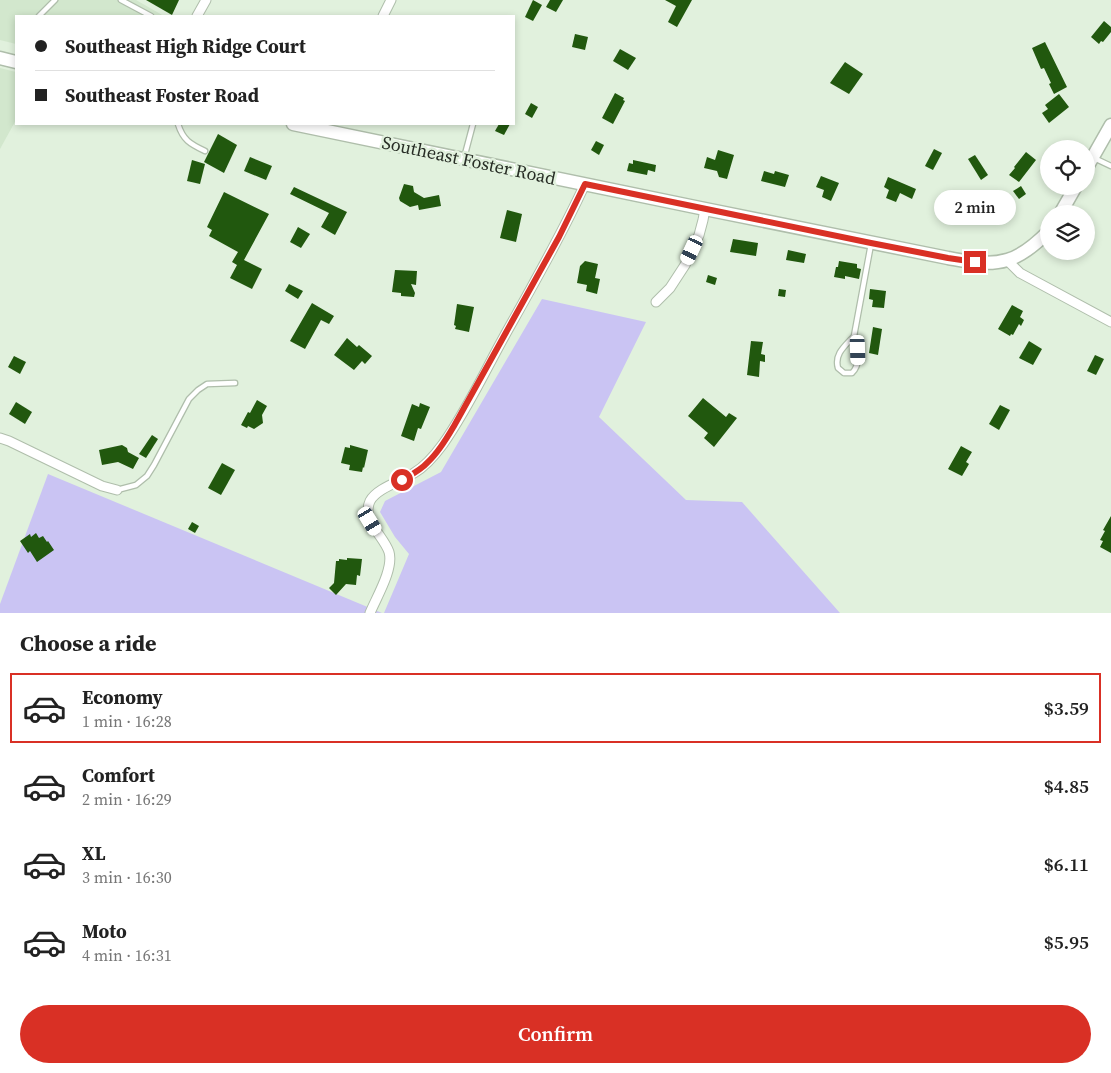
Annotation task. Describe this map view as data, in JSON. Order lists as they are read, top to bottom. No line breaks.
{"streets":{"main road":["Southeast Foster Road"]},"page":{"banner":["Southeast High Ridge Court","Southeast Foster Road"],"bubble":"2 min","heading":"Choose a ride","list":[{"name":"Economy","note":"1 min · 16:28","value":"$3.59"},{"name":"Comfort","note":"2 min · 16:29","value":"$4.85"},{"name":"XL","note":"3 min · 16:30","value":"$6.11"},{"name":"Moto","note":"4 min · 16:31","value":"$5.95"}],"buttons":"Confirm"}}
